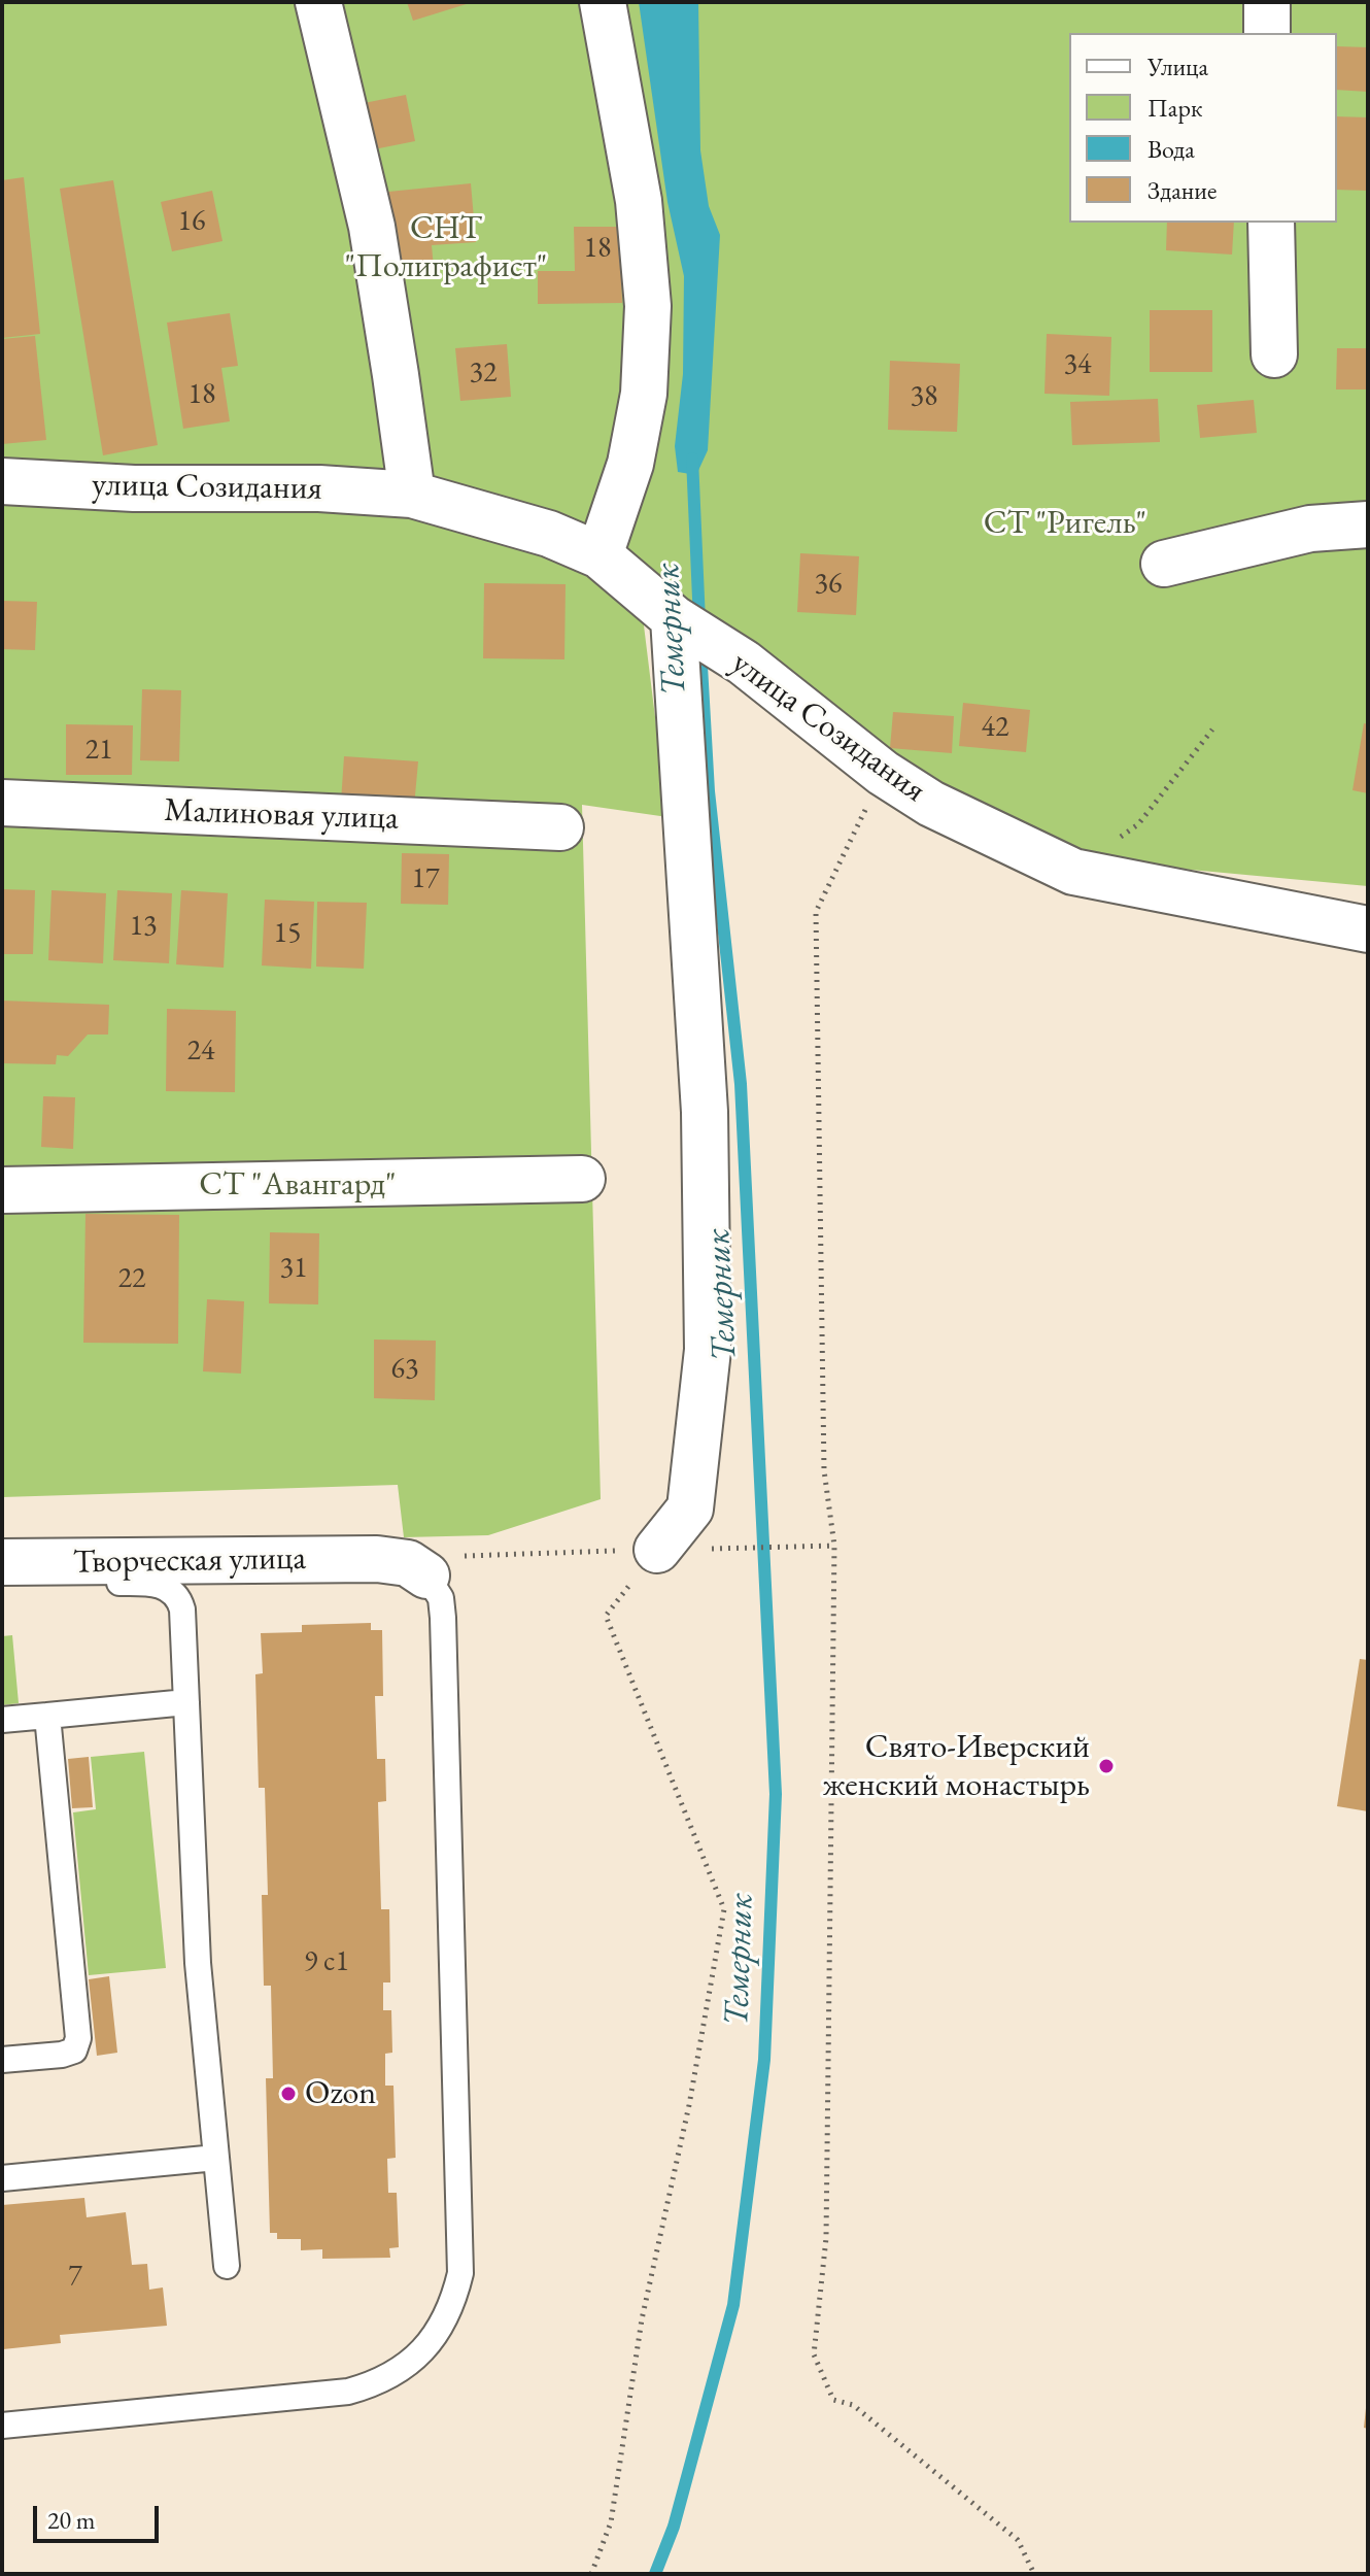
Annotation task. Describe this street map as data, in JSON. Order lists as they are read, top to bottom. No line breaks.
{"streets":{"street":["улица Созидания","Малиновая улица","Творческая улица"]},"water":["Темерник"],"parks":["СНТ \"Полиграфист\"","СТ \"Ригель\"","СТ \"Авангард\""],"places":["Свято-Иверский женский монастырь","Ozon"],"house_numbers":["16","18","34","32","18","38","36","42","21","17","13","15","24","31","22","63","9 с1","7"],"legend":["Улица","Парк","Вода","Здание"],"scale_bar":"20 m"}
